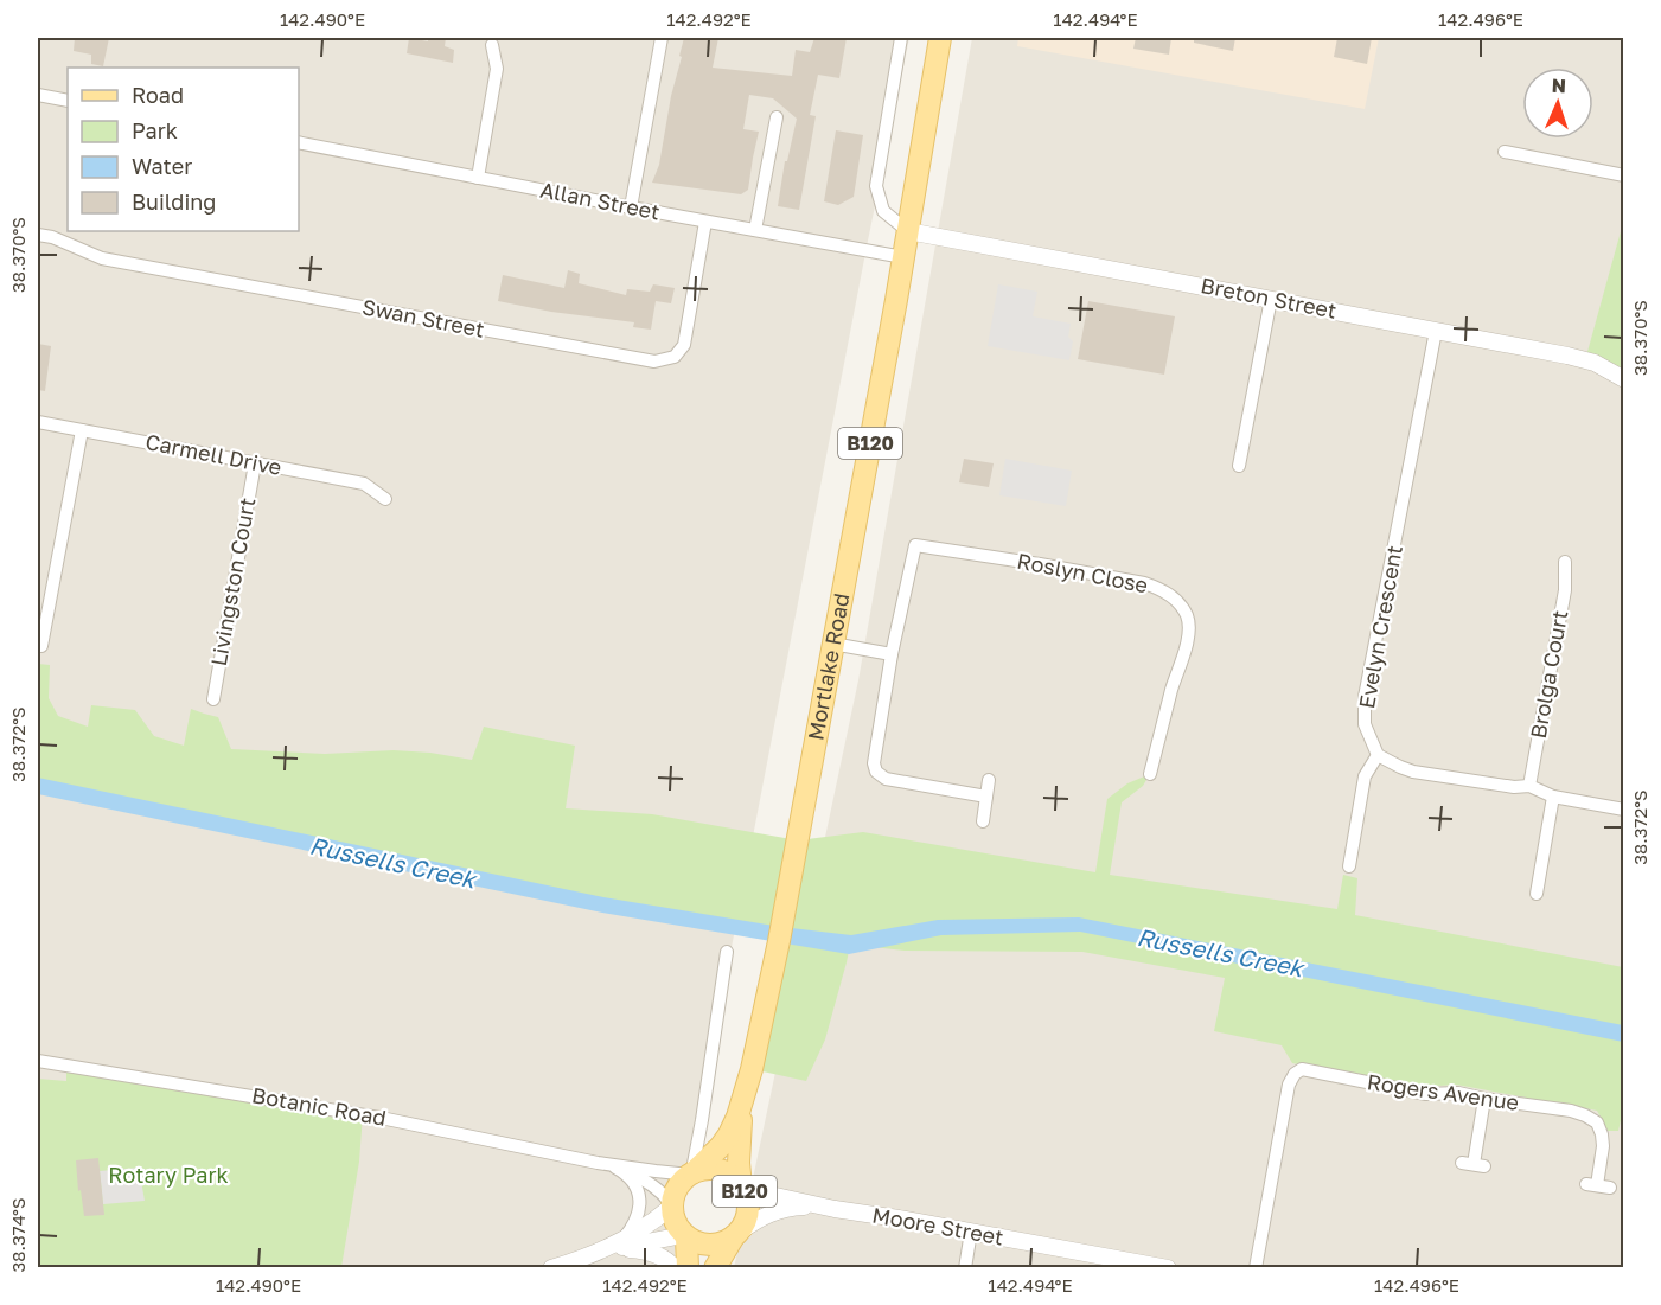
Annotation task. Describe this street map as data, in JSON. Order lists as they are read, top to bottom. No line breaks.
{"streets":{"main road":["B120","Mortlake Road"],"street":["Allan Street","Breton Street","Swan Street","Carmell Drive","Roslyn Close","Livingston Court","Evelyn Crescent","Brolga Court","Rogers Avenue","Botanic Road","Moore Street"]},"crossings":[["Allan Street","Swan Street"],["Allan Street","Mortlake Road"],["Breton Street","Evelyn Crescent"],["Breton Street","Mortlake Road"],["B120","Mortlake Road"],["B120","Botanic Road"],["B120","Moore Street"],["Carmell Drive","Livingston Court"],["Mortlake Road","Botanic Road"],["Mortlake Road","Moore Street"],["Botanic Road","Moore Street"]],"water":["Russells Creek"],"parks":["Rotary Park"],"legend":["Road","Park","Water","Building"],"north":"top","coordinates":["142.490°E","142.492°E","142.494°E","142.496°E","38.370°S","38.372°S","38.374°S"]}
